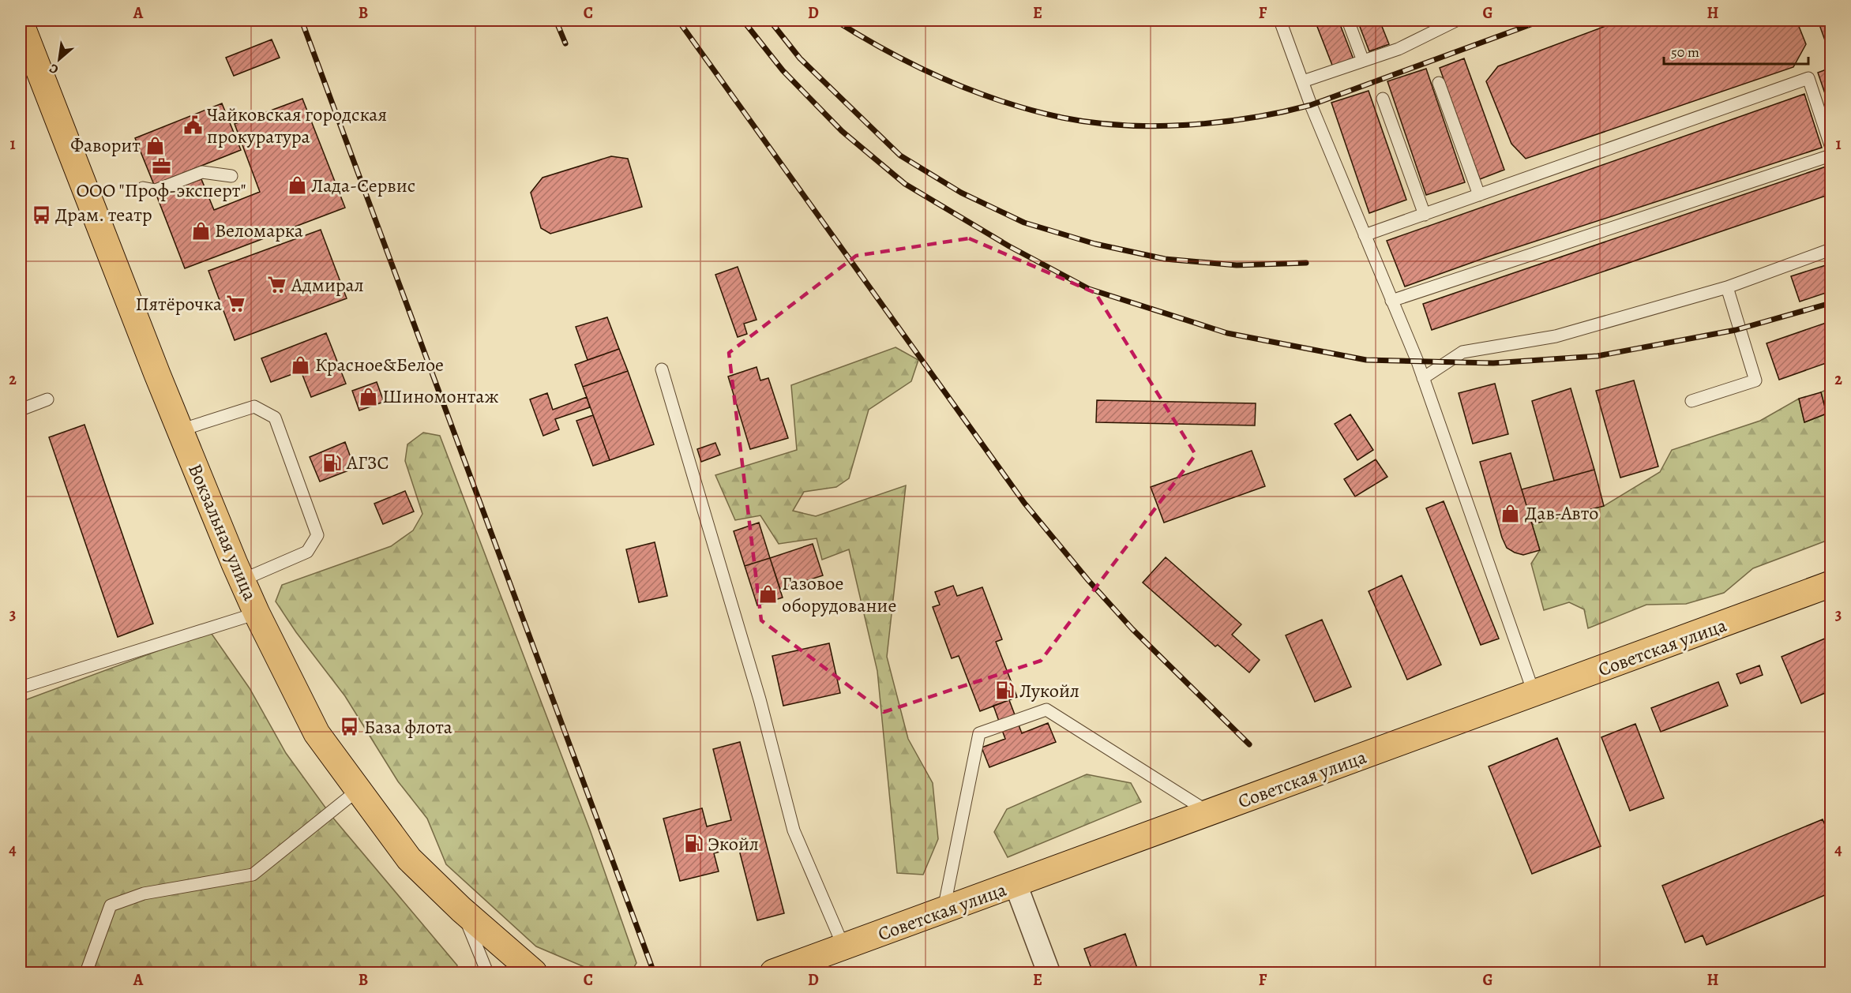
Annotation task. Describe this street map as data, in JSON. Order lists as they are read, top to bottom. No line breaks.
{"streets":{"main road":["Вокзальная улица","Советская улица"]},"places":{"public building":["Чайковская городская прокуратура"],"shop":["Фаворит","Лада-Сервис","Веломарка","Красное&Белое","Шиномонтаж","Дав-Авто","Газовое оборудование"],"office":["ООО \"Проф-эксперт\""],"bus stop":["Драм. театр","База флота"],"supermarket":["Адмирал","Пятёрочка"],"fuel station":["АГЗС","Лукойл","Экойл"]},"scale_bar":"50 m","north":"bottom left","grid":{"columns":["A","B","C","D","E","F","G","H"],"rows":["1","2","3","4"]}}
